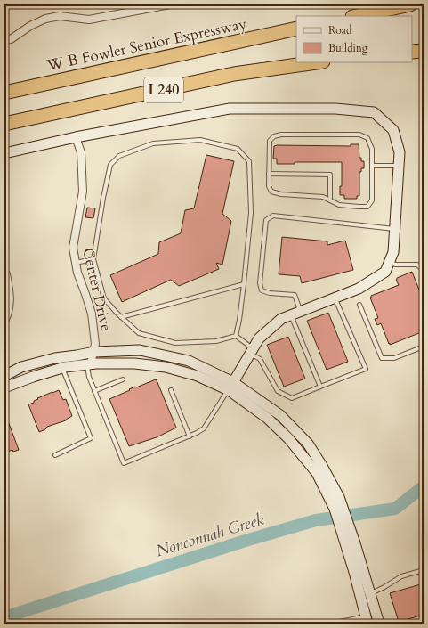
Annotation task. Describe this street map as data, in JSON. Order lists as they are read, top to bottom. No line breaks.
{"streets":{"highway":["W B Fowler Senior Expressway","I 240"],"street":["Center Drive"]},"water":["Nonconnah Creek"],"legend":["Road","Building"]}
